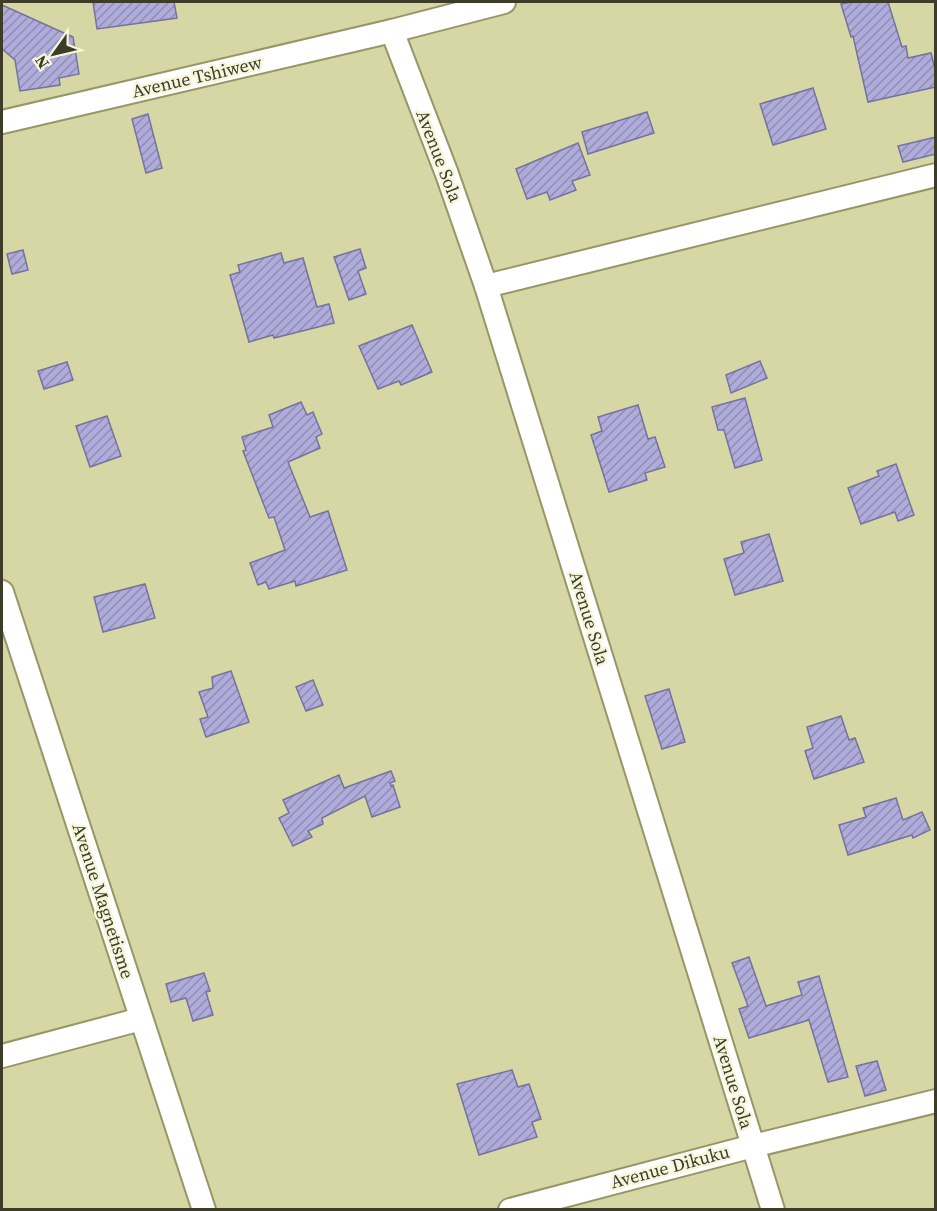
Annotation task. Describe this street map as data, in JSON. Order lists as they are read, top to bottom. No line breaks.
{"streets":{"street":["Avenue Tshiwew","Avenue Sola","Avenue Magnetisme","Avenue Dikuku"]},"crossings":[["Avenue Tshiwew","Avenue Sola"],["Avenue Sola","Avenue Dikuku"]],"north":"bottom left"}
